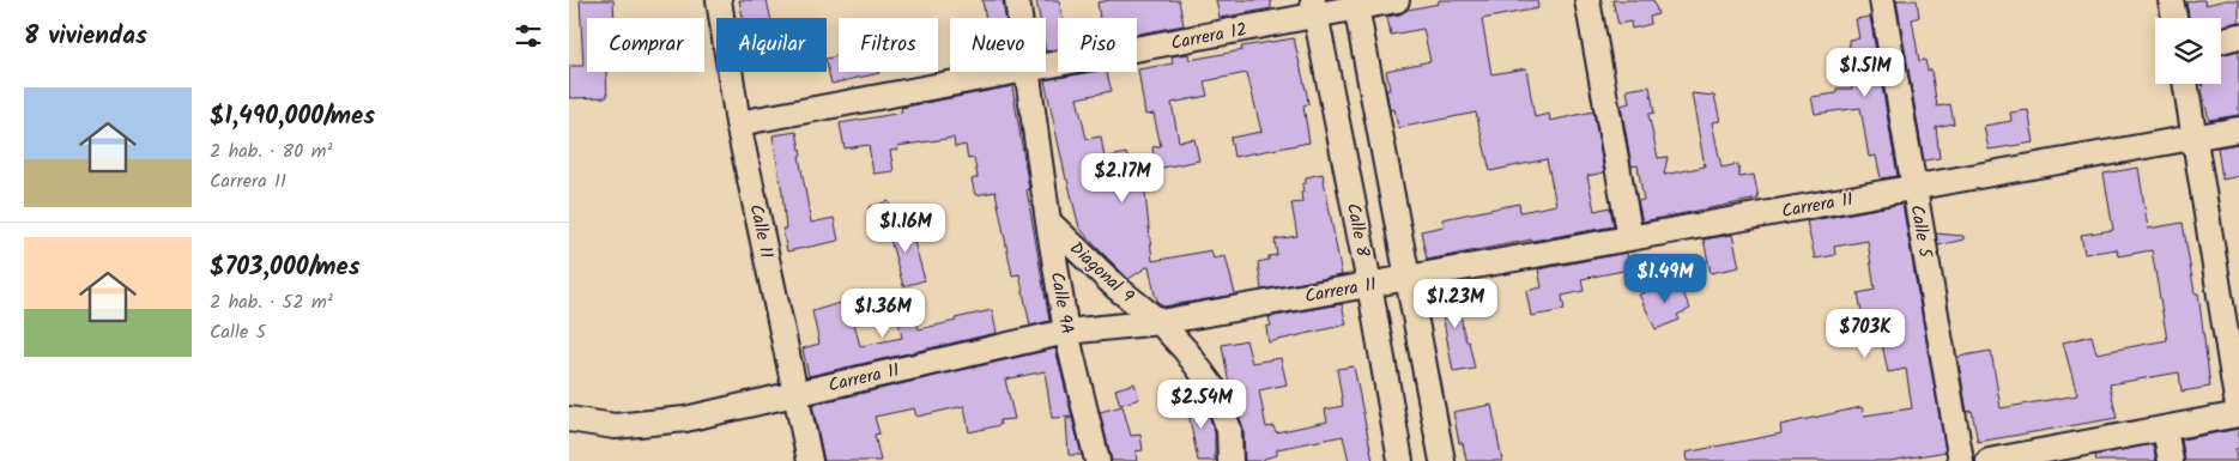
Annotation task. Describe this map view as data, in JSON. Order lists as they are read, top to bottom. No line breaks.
{"streets":{"street":["Carrera 12","Carrera 11","Calle 8","Calle 11","Calle 5","Diagonal 9","Calle 9A"]},"crossings":[["Carrera 12","Calle 8"],["Carrera 12","Calle 11"],["Carrera 11","Calle 8"],["Carrera 11","Calle 11"],["Carrera 11","Calle 5"],["Carrera 11","Diagonal 9"],["Carrera 11","Calle 9A"],["Diagonal 9","Calle 9A"]],"page":{"heading":"8 viviendas","chip":["Comprar","Alquilar","Filtros","Nuevo","Piso"],"price":["$1.51M","$2.17M","$1.16M","$1.49M","$1.23M","$1.36M","$703K","$2.54M"],"list":[{"name":"$1,490,000/mes","note":"2 hab. · 80 m² · Carrera 11"},{"name":"$703,000/mes","note":"2 hab. · 52 m² · Calle 5"}]}}
